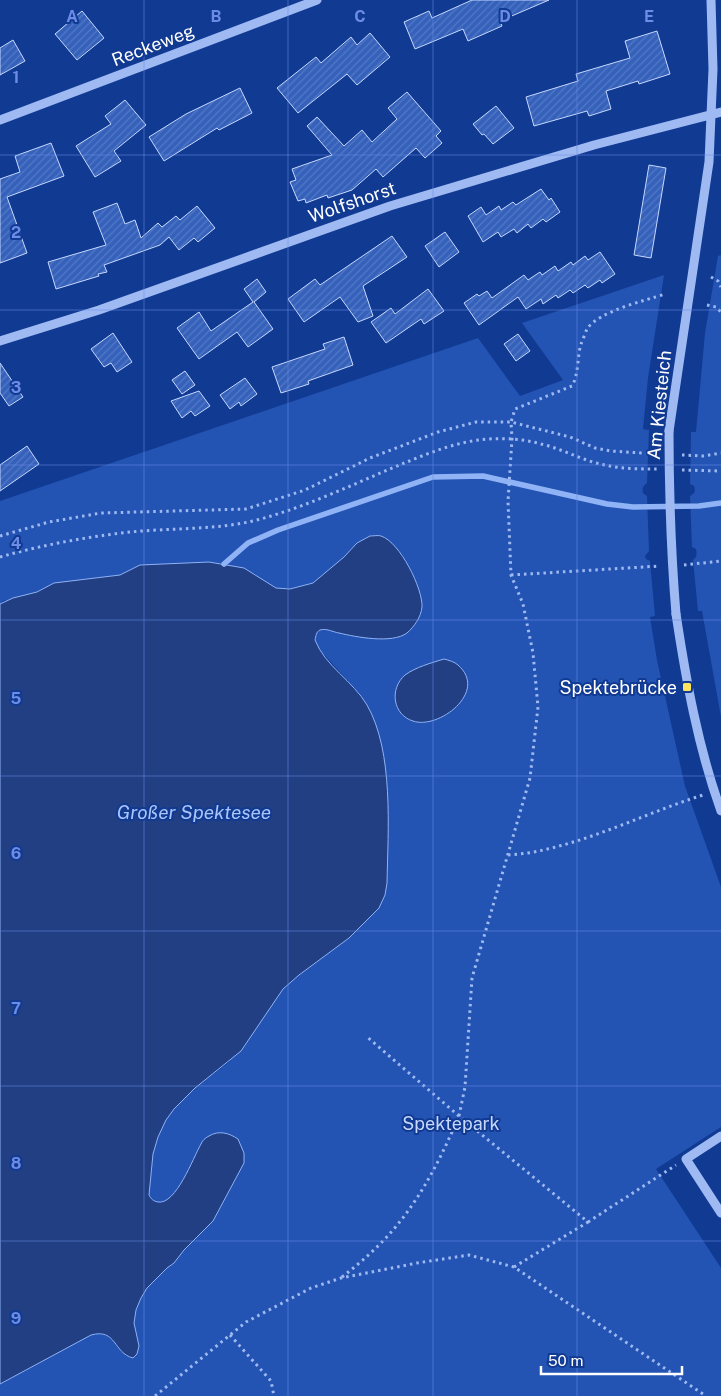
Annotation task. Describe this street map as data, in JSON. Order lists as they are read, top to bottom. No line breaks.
{"streets":{"street":["Reckeweg","Wolfshorst","Am Kiesteich"]},"crossings":[["Wolfshorst","Am Kiesteich"]],"water":["Großer Spektesee"],"parks":["Spektepark"],"places":{"transit":["Spektebrücke"]},"scale_bar":"50 m","grid":{"columns":["A","B","C","D","E"],"rows":["1","2","3","4","5","6","7","8","9"]}}
